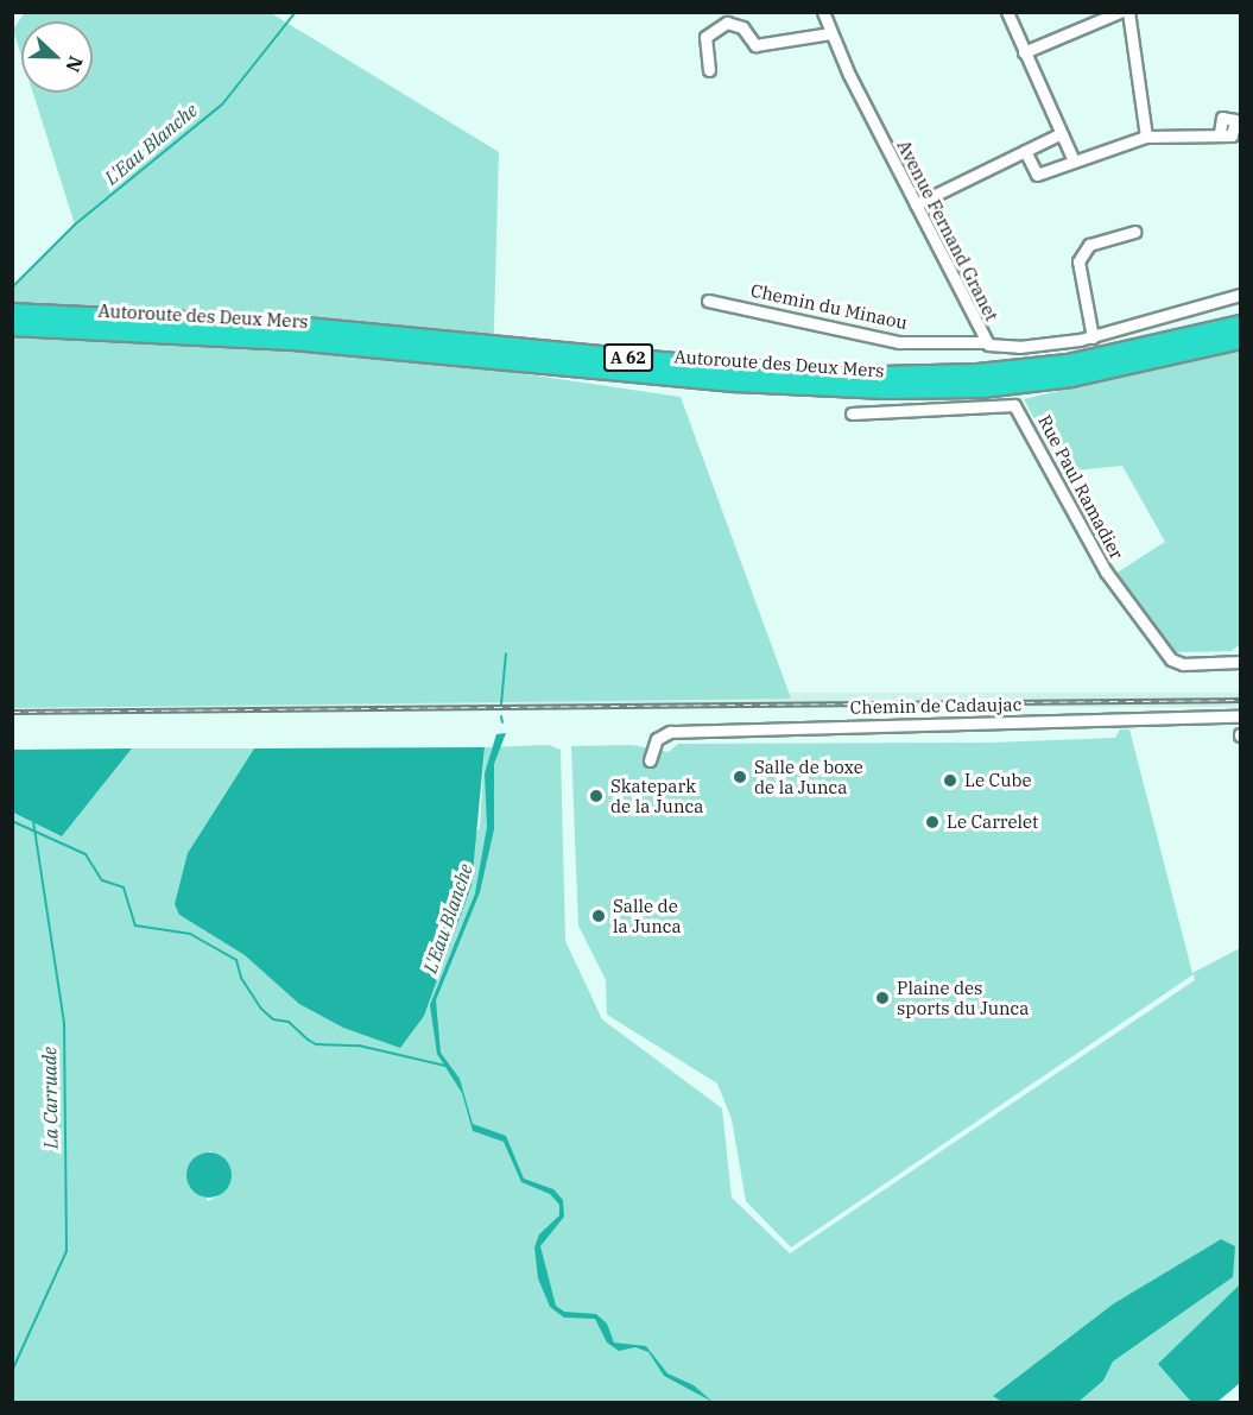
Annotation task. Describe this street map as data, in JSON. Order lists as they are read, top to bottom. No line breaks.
{"streets":{"highway":["Autoroute des Deux Mers","A 62"],"street":["Avenue Fernand Granet","Chemin du Minaou","Rue Paul Ramadier","Chemin de Cadaujac"]},"crossings":[["Avenue Fernand Granet","Chemin du Minaou"]],"water":["L'Eau Blanche","La Carruade"],"places":["Salle de boxe de la Junca","Le Cube","Skatepark de la Junca","Le Carrelet","Salle de la Junca","Plaine des sports du Junca"],"north":"right"}
